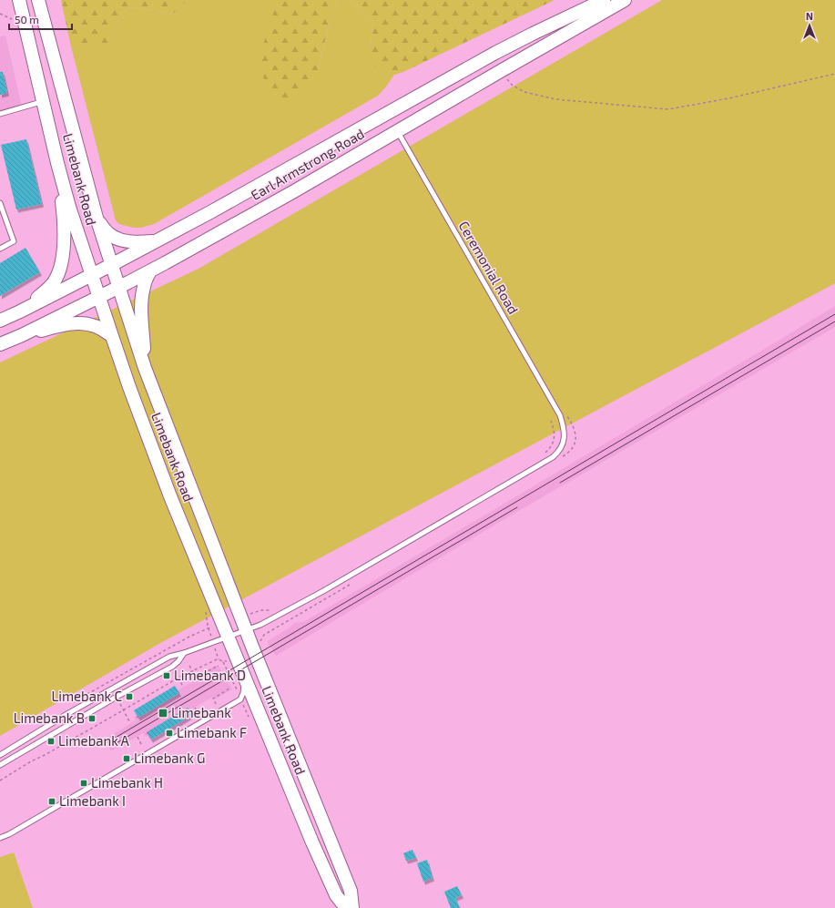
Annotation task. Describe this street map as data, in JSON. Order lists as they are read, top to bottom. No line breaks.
{"streets":{"main road":["Earl Armstrong Road","Limebank Road"],"lane":["Ceremonial Road"]},"crossings":[["Earl Armstrong Road","Limebank Road"],["Earl Armstrong Road","Ceremonial Road"],["Limebank Road","Ceremonial Road"]],"places":{"transit":["Limebank D","Limebank C","Limebank","Limebank B","Limebank F","Limebank A","Limebank G","Limebank H","Limebank I"]},"scale_bar":"50 m","north":"top"}
